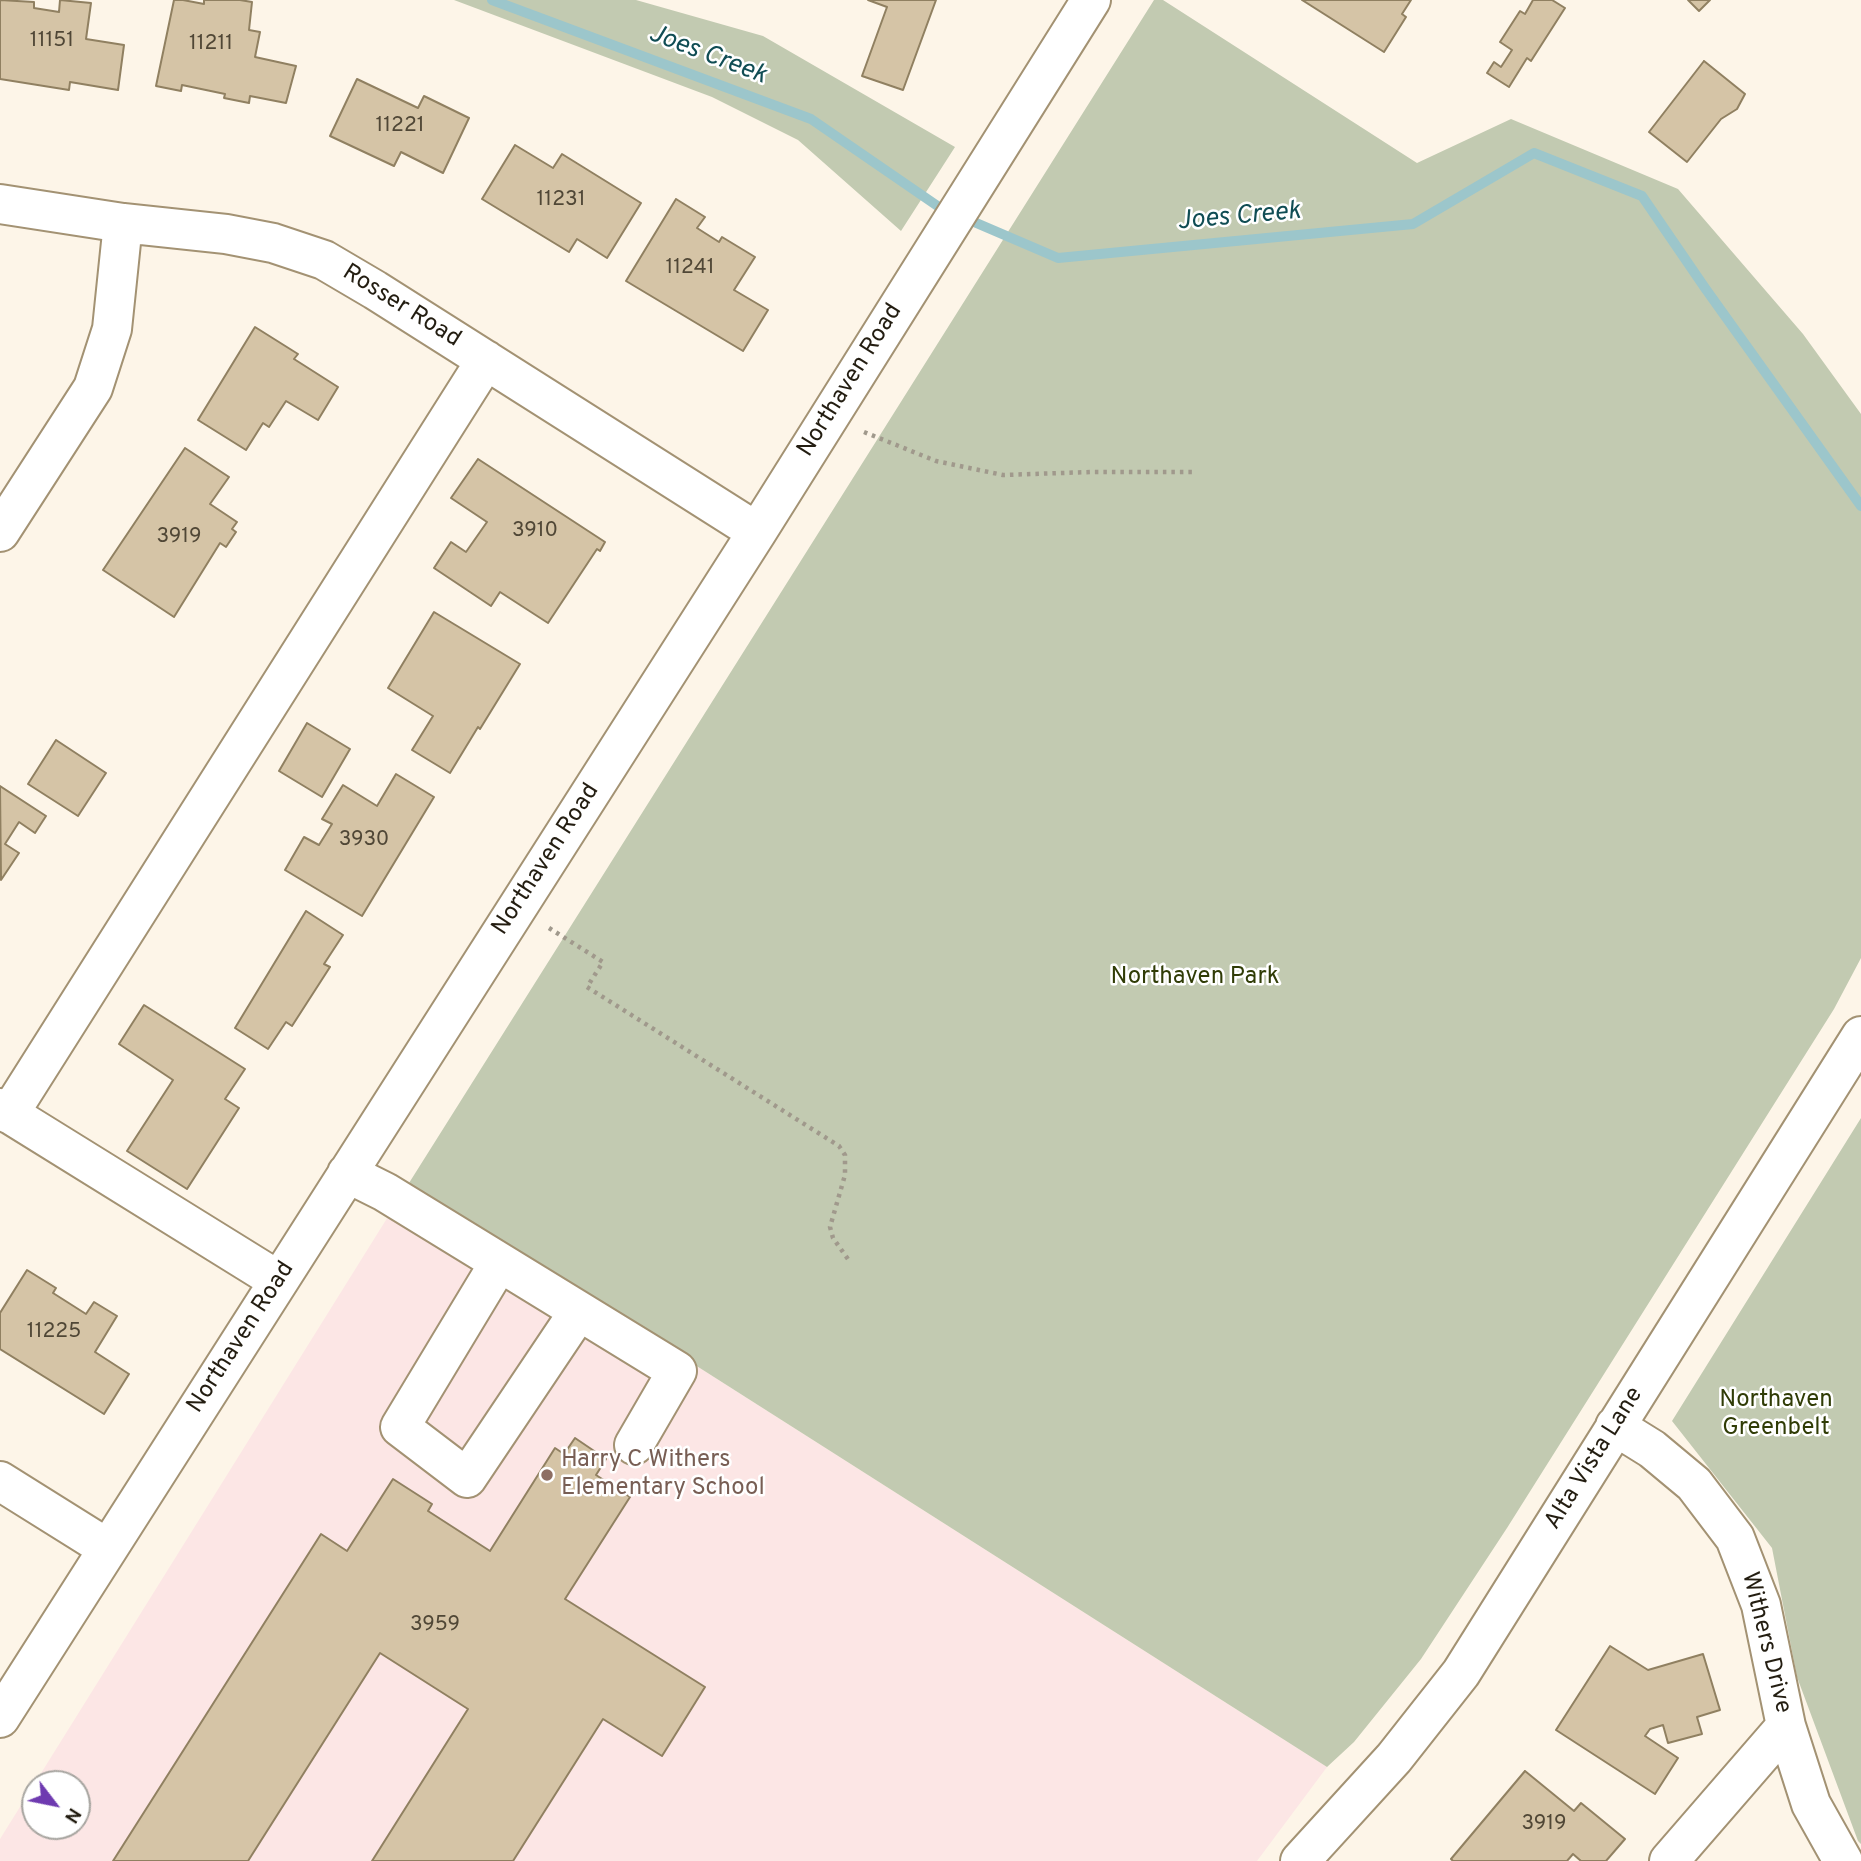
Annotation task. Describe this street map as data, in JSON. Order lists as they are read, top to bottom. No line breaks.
{"streets":{"street":["Rosser Road","Northaven Road","Alta Vista Lane","Withers Drive"]},"crossings":[["Rosser Road","Northaven Road"],["Alta Vista Lane","Withers Drive"]],"water":["Joes Creek"],"parks":["Northaven Park","Northaven Greenbelt"],"places":["Harry C Withers Elementary School"],"house_numbers":["11151","11211","11221","11231","11241","3910","3919","3930","11225","3959","3919"],"north":"bottom right"}
